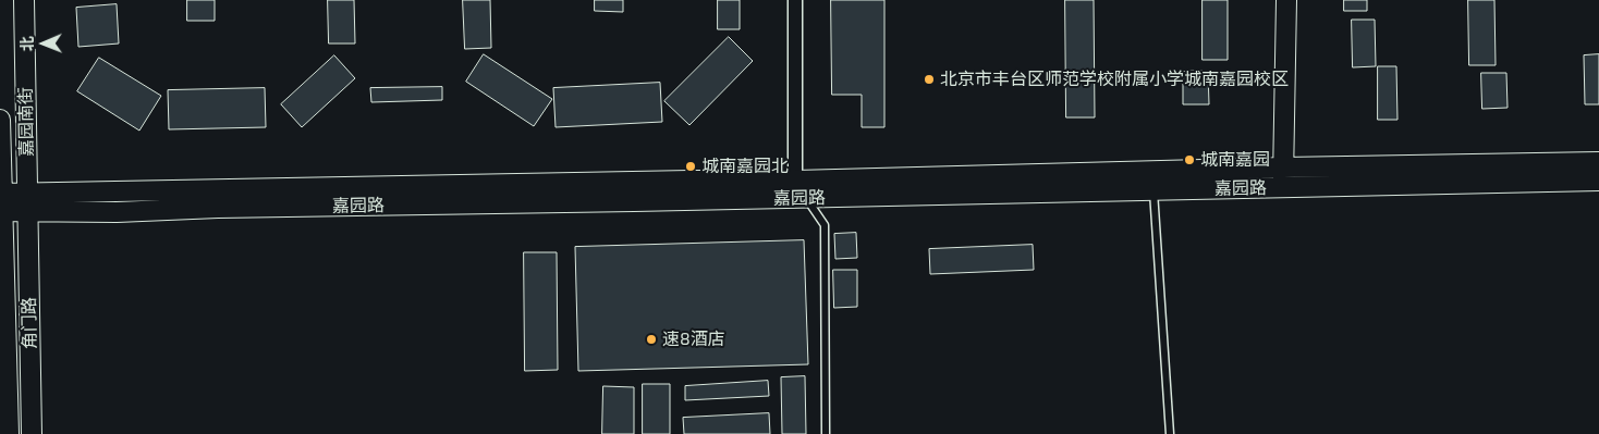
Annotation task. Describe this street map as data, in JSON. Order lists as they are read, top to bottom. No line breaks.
{"streets":{"main road":["嘉园南街","嘉园路","角门路"]},"crossings":[["嘉园南街","嘉园路"],["嘉园南街","角门路"],["嘉园路","角门路"]],"places":["北京市丰台区师范学校附属小学城南嘉园校区","城南嘉园","城南嘉园北","速8酒店"],"north":"left"}
